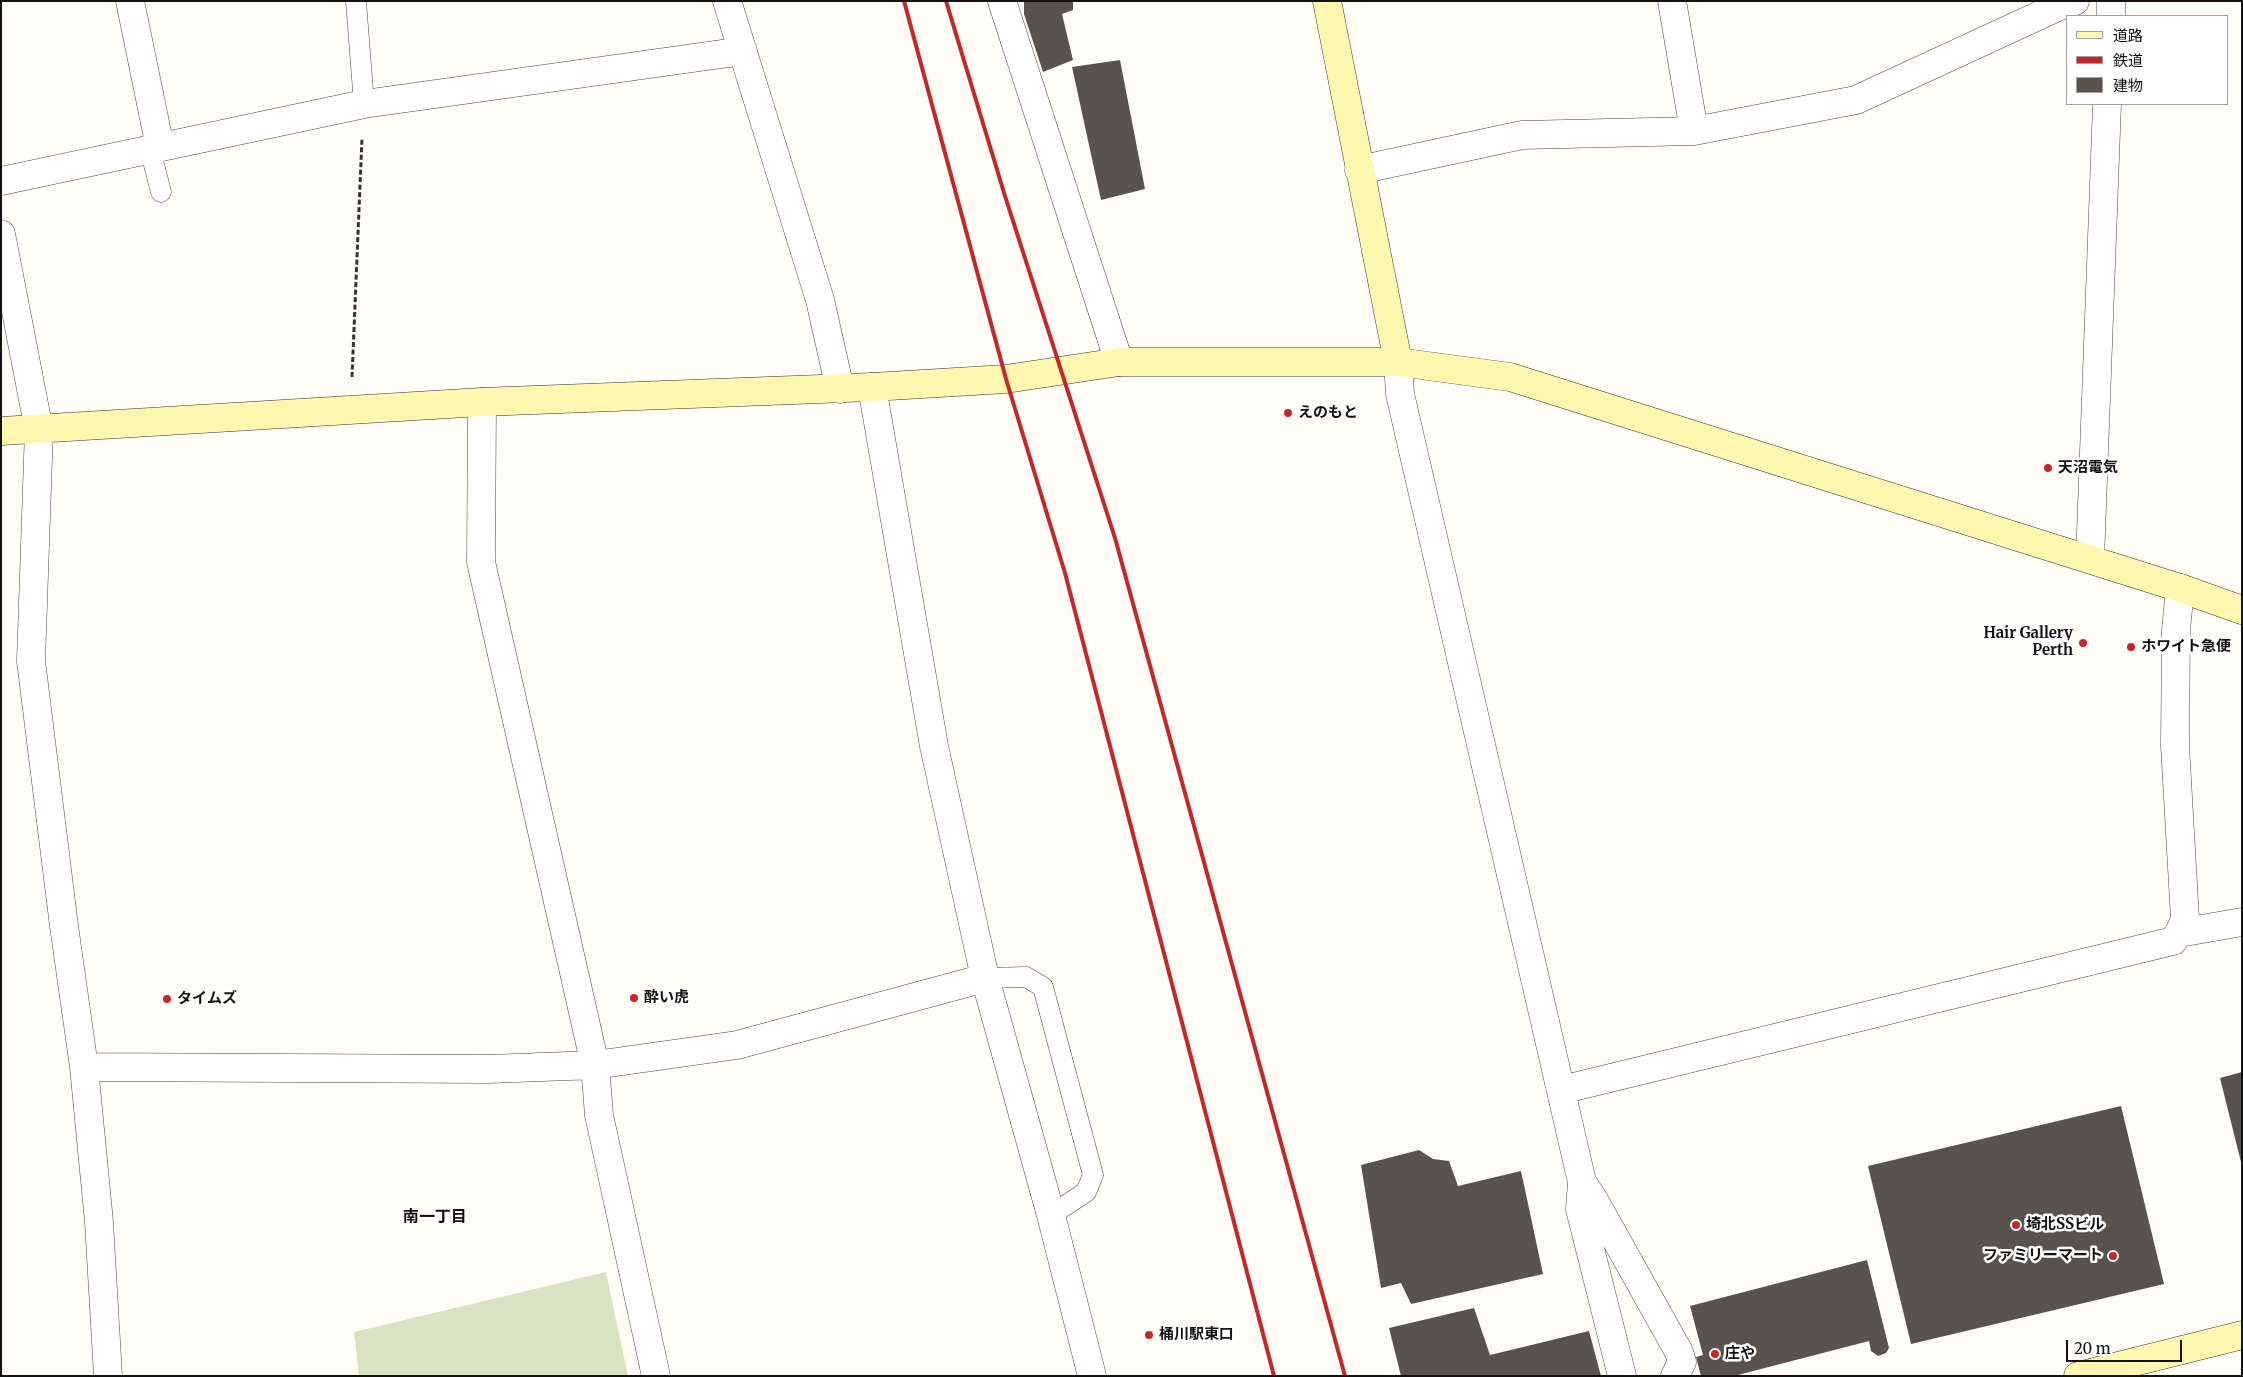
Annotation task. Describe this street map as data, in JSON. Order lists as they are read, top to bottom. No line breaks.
{"districts":["南一丁目"],"places":["えのもと","天沼電気","Hair Gallery Perth","ホワイト急便","酔い虎","タイムズ","埼北SSビル","ファミリーマート","桶川駅東口","庄や"],"legend":["道路","鉄道","建物"],"scale_bar":"20 m"}
